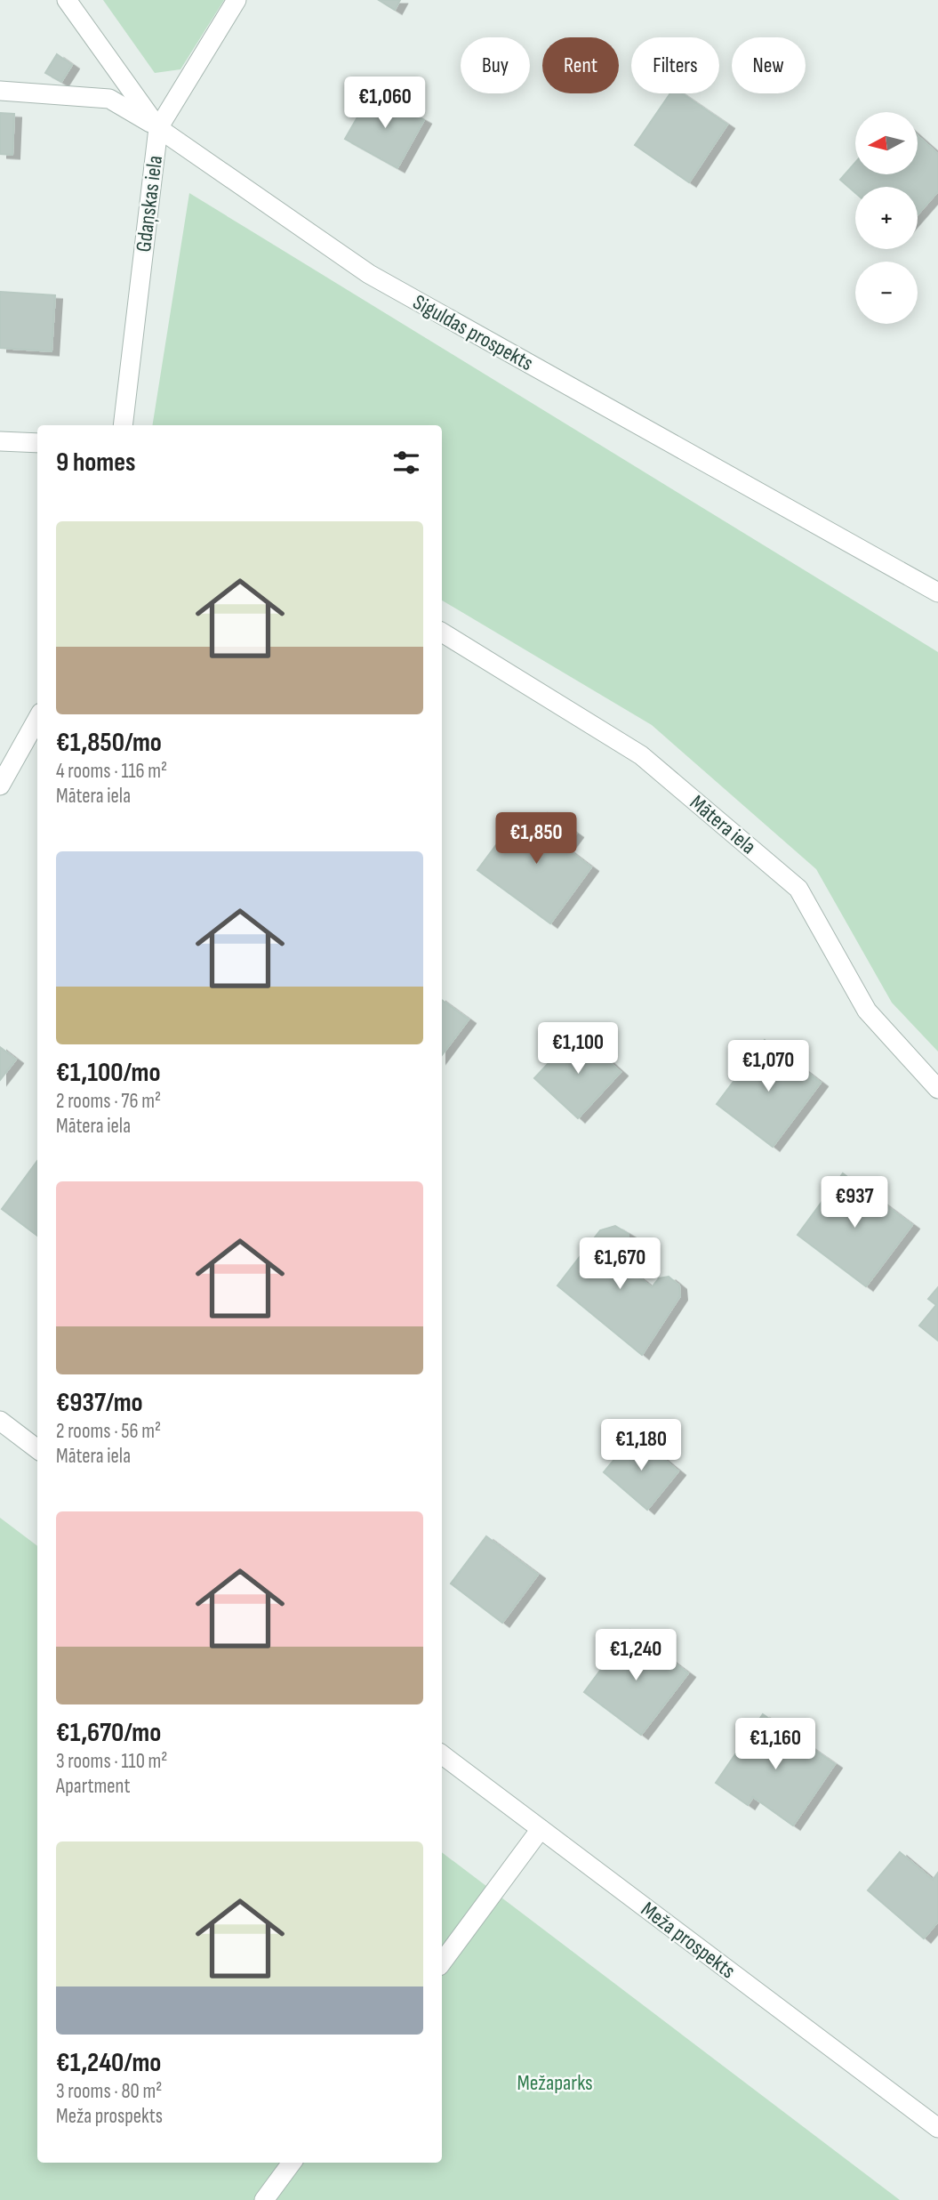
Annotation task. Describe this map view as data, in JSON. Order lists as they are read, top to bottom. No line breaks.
{"streets":{"street":["Gdaņskas iela","Siguldas prospekts","Mātera iela","Meža prospekts"]},"crossings":[["Gdaņskas iela","Siguldas prospekts"]],"parks":["Mežaparks"],"north":"left","page":{"chip":["Buy","Rent","Filters","New"],"price":["€1,060","€1,850","€1,100","€1,070","€937","€1,670","€1,180","€1,240","€1,160"],"map_buttons":["+","−"],"heading":"9 homes","list":[{"name":"€1,850/mo","note":"4 rooms · 116 m² · Mātera iela"},{"name":"€1,100/mo","note":"2 rooms · 76 m² · Mātera iela"},{"name":"€937/mo","note":"2 rooms · 56 m² · Mātera iela"},{"name":"€1,670/mo","note":"3 rooms · 110 m² · Apartment"},{"name":"€1,240/mo","note":"3 rooms · 80 m² · Meža prospekts"}]}}
